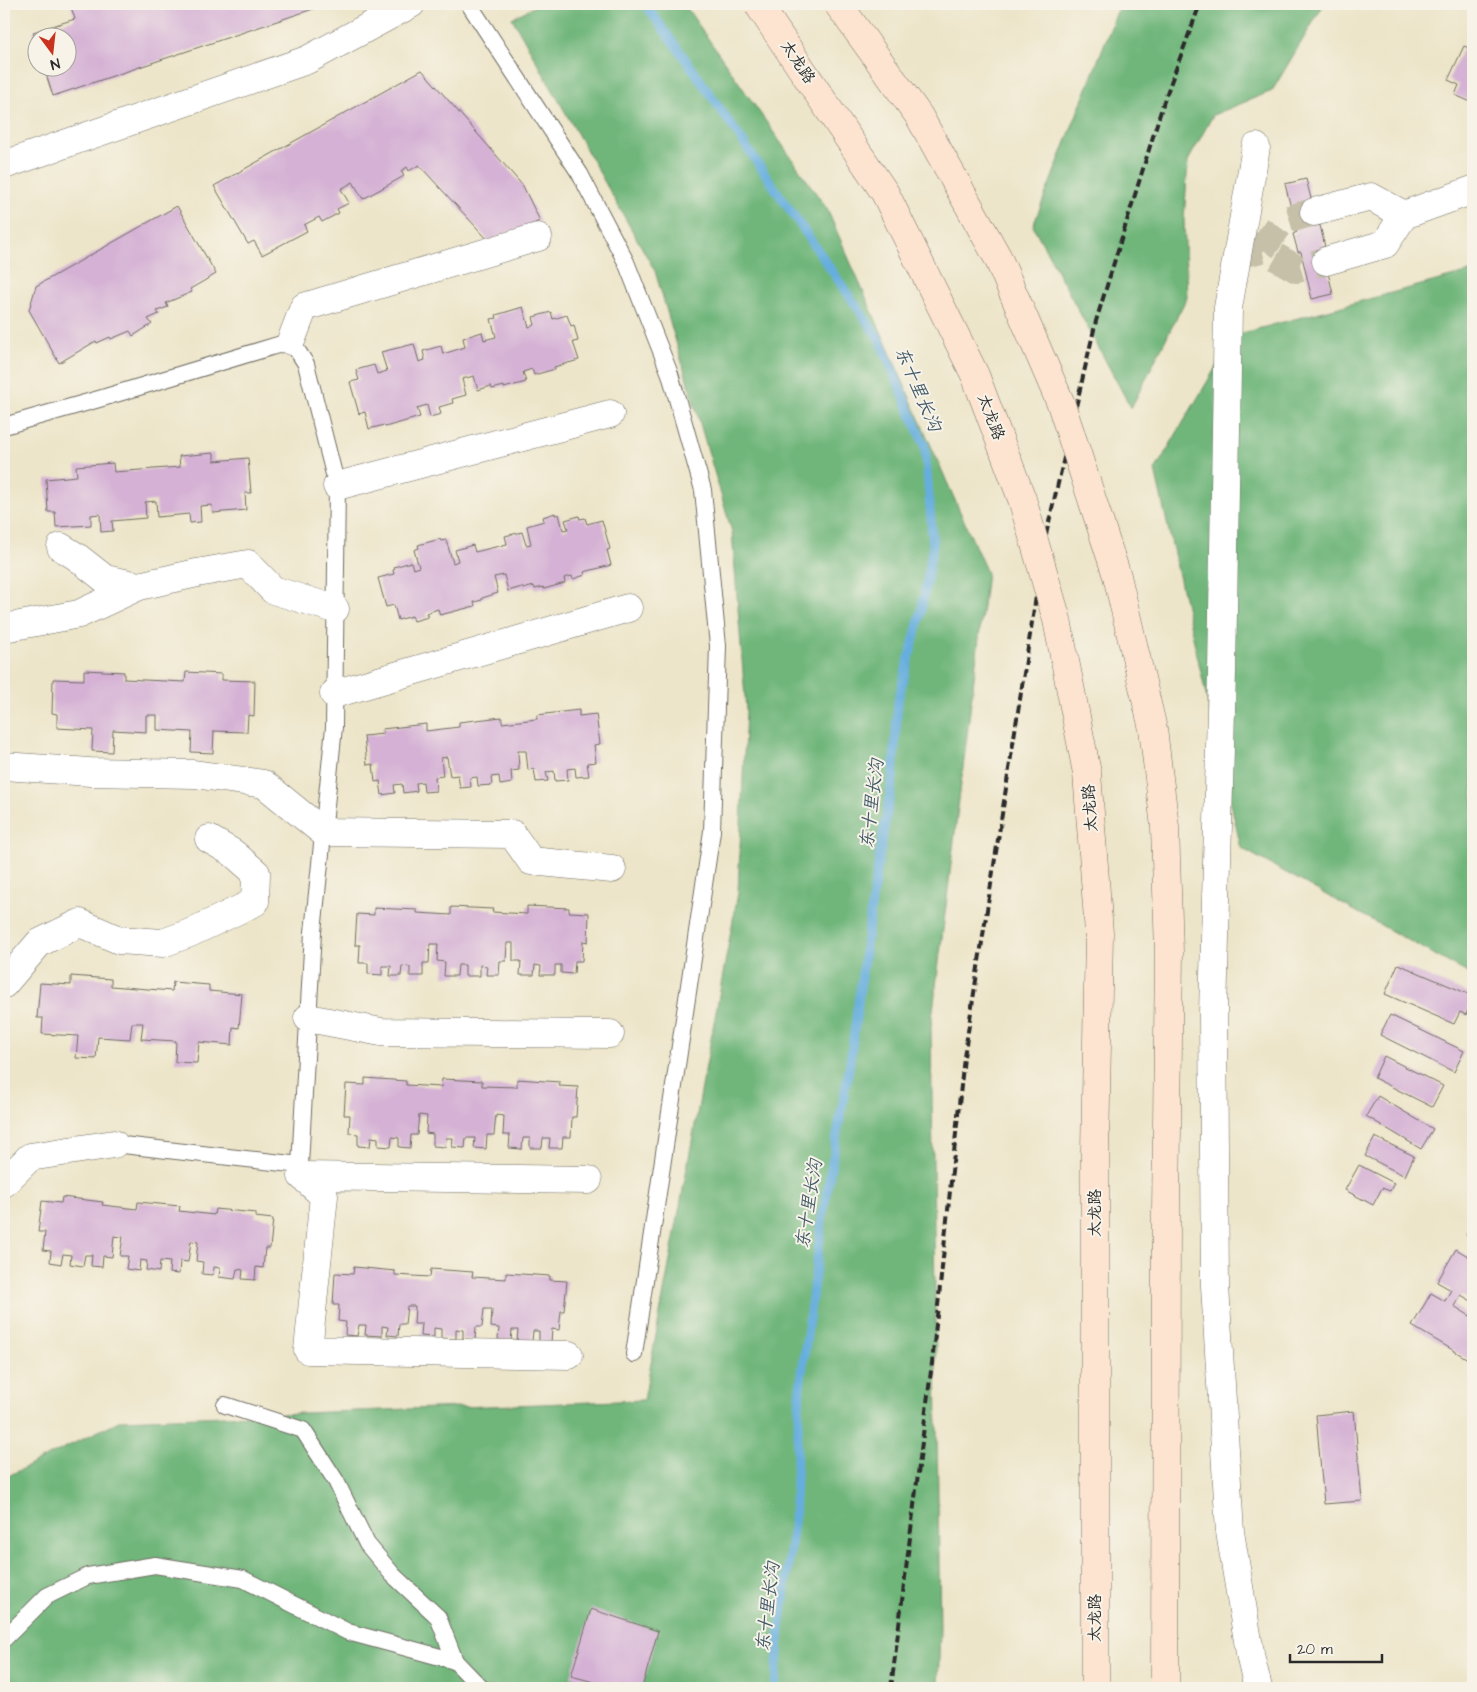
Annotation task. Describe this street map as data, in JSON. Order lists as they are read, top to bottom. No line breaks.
{"streets":{"street":["太龙路"]},"water":["东十里长沟"],"scale_bar":"20 m","north":"bottom"}
